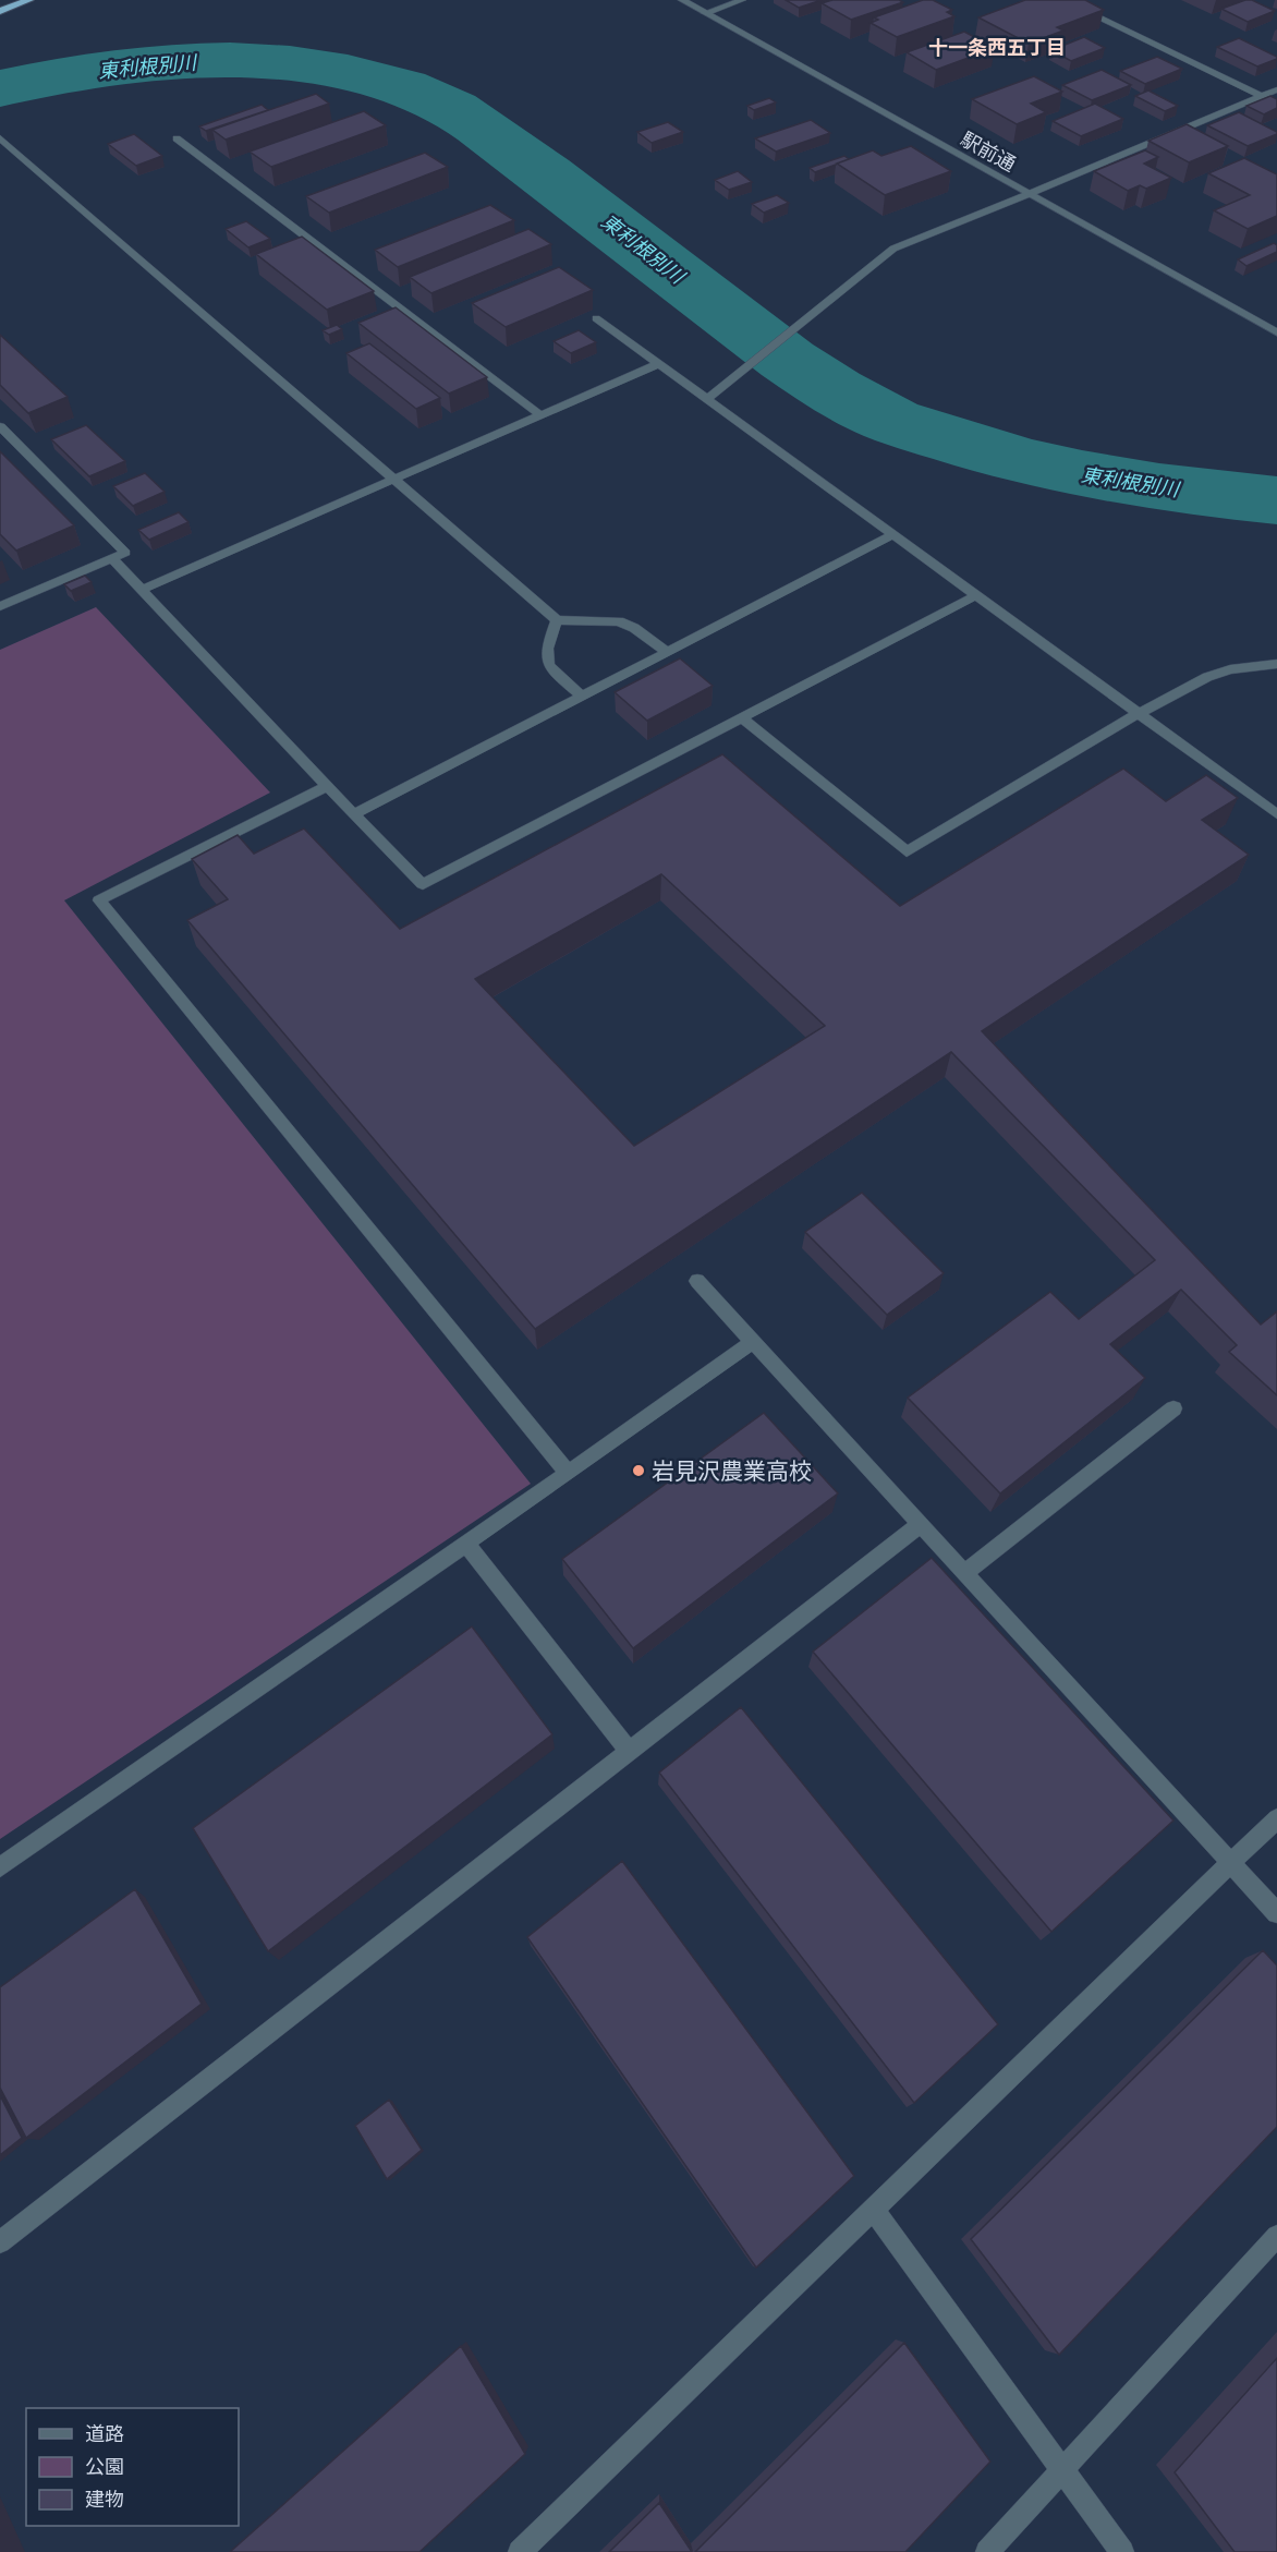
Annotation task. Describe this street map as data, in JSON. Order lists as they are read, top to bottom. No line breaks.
{"streets":{"street":["駅前通"]},"districts":["十一条西五丁目"],"water":["東利根別川"],"places":["岩見沢農業高校"],"legend":["道路","公園","建物"]}
